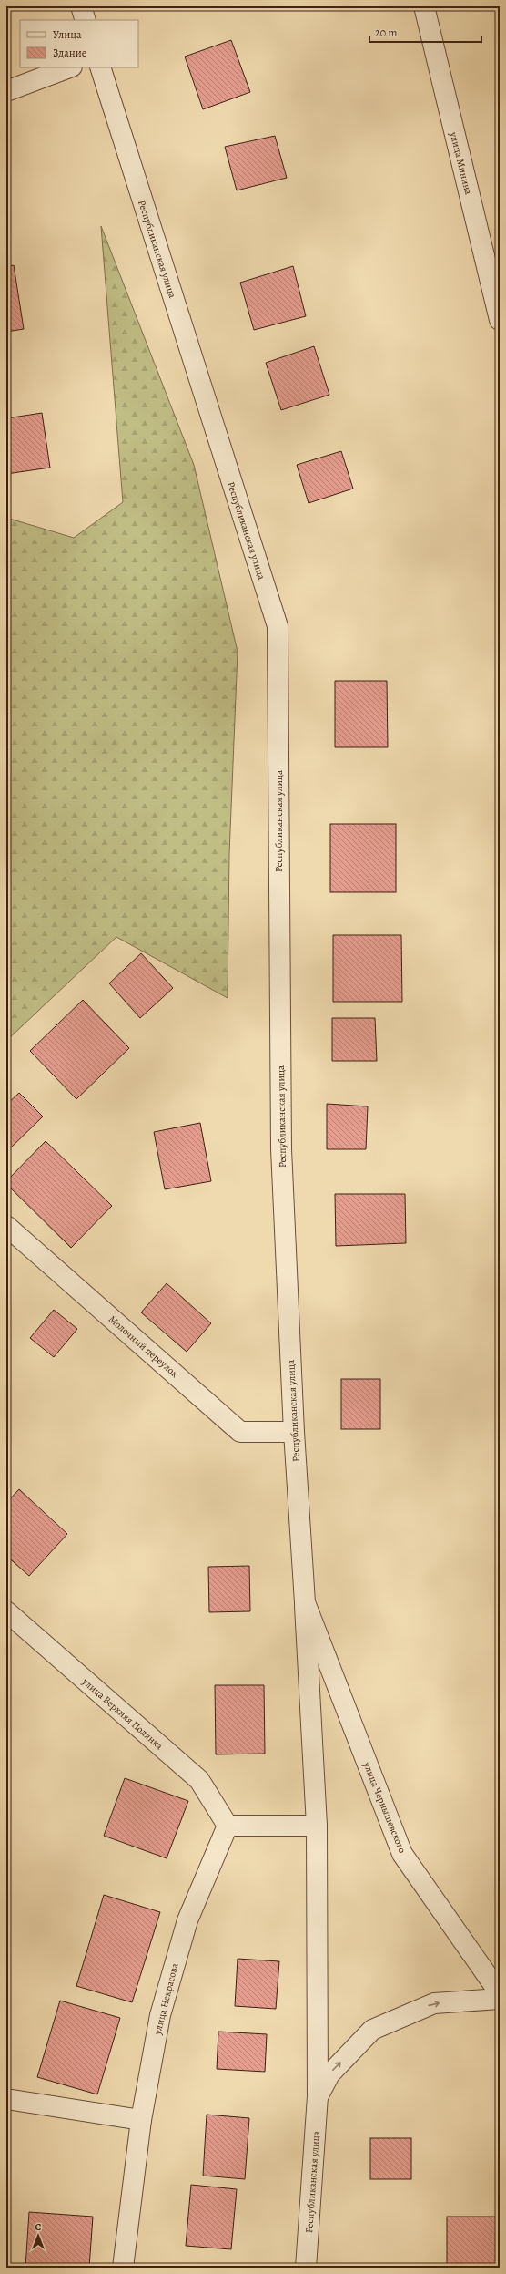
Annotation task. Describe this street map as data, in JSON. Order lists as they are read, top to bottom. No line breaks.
{"streets":{"street":["улица Минина","Республиканская улица","Молочный переулок","улица Верхняя Полянка","улица Чернышевского","улица Некрасова"]},"crossings":[["Республиканская улица","Молочный переулок"],["Республиканская улица","улица Чернышевского"],["улица Верхняя Полянка","улица Некрасова"]],"legend":["Улица","Здание"],"scale_bar":"20 m","north":"top"}
